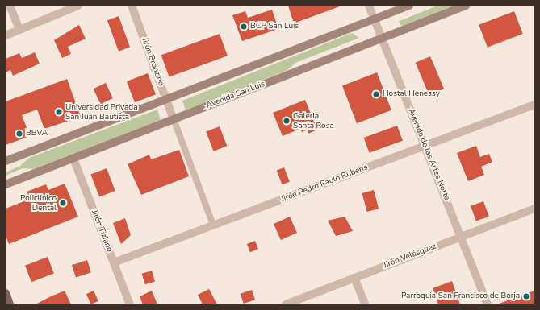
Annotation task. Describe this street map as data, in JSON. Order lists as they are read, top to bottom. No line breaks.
{"streets":{"main road":["Avenida San Luis"],"street":["Jirón Bronzino","Avenida de las Artes Norte","Jirón Pedro Paulo Rubens","Jirón Tiziano","Jirón Velásquez"]},"crossings":[["Jirón Bronzino","Avenida San Luis"],["Avenida San Luis","Avenida de las Artes Norte"],["Avenida San Luis","Jirón Tiziano"],["Avenida de las Artes Norte","Jirón Pedro Paulo Rubens"],["Avenida de las Artes Norte","Jirón Velásquez"],["Jirón Pedro Paulo Rubens","Jirón Tiziano"]],"places":["BCP San Luis","Hostal Henessy","Universidad Privada San Juan Bautista","Galeria Santa Rosa","BBVA","Policlinico Dental","Parroquia San Francisco de Borja"]}
